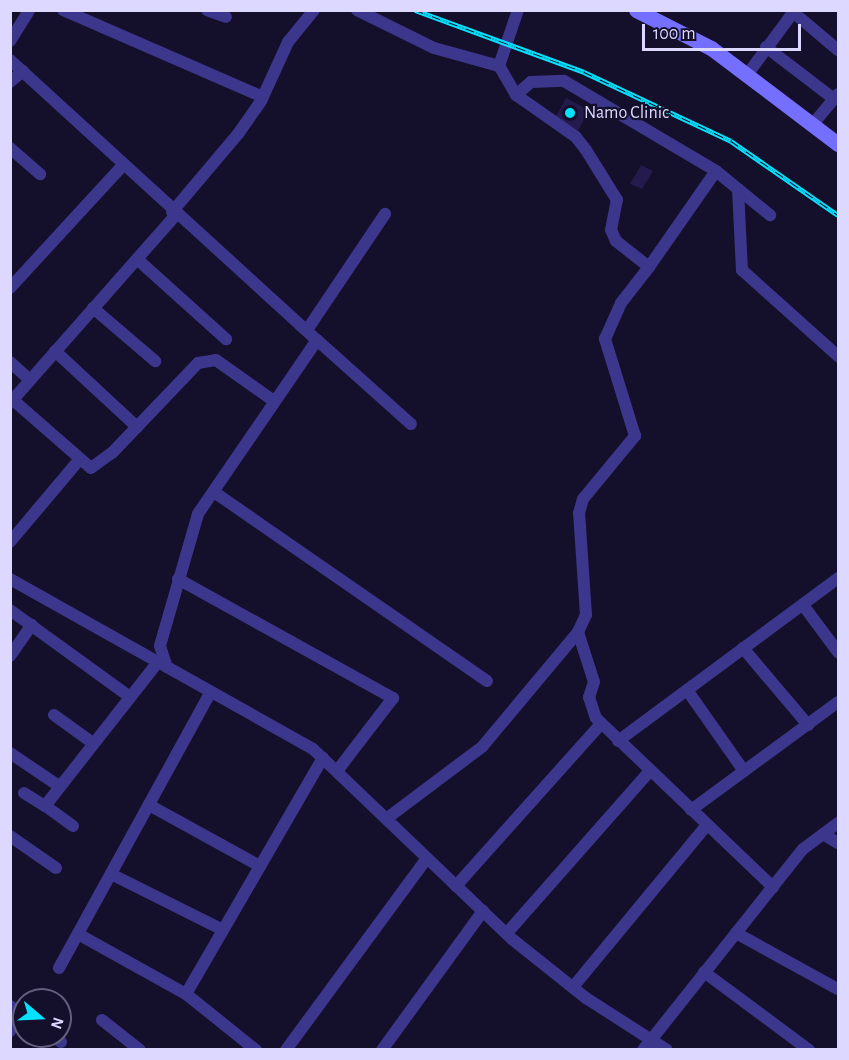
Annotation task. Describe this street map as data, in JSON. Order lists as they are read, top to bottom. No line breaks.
{"places":["Namo Clinic"],"scale_bar":"100 m","north":"right"}
